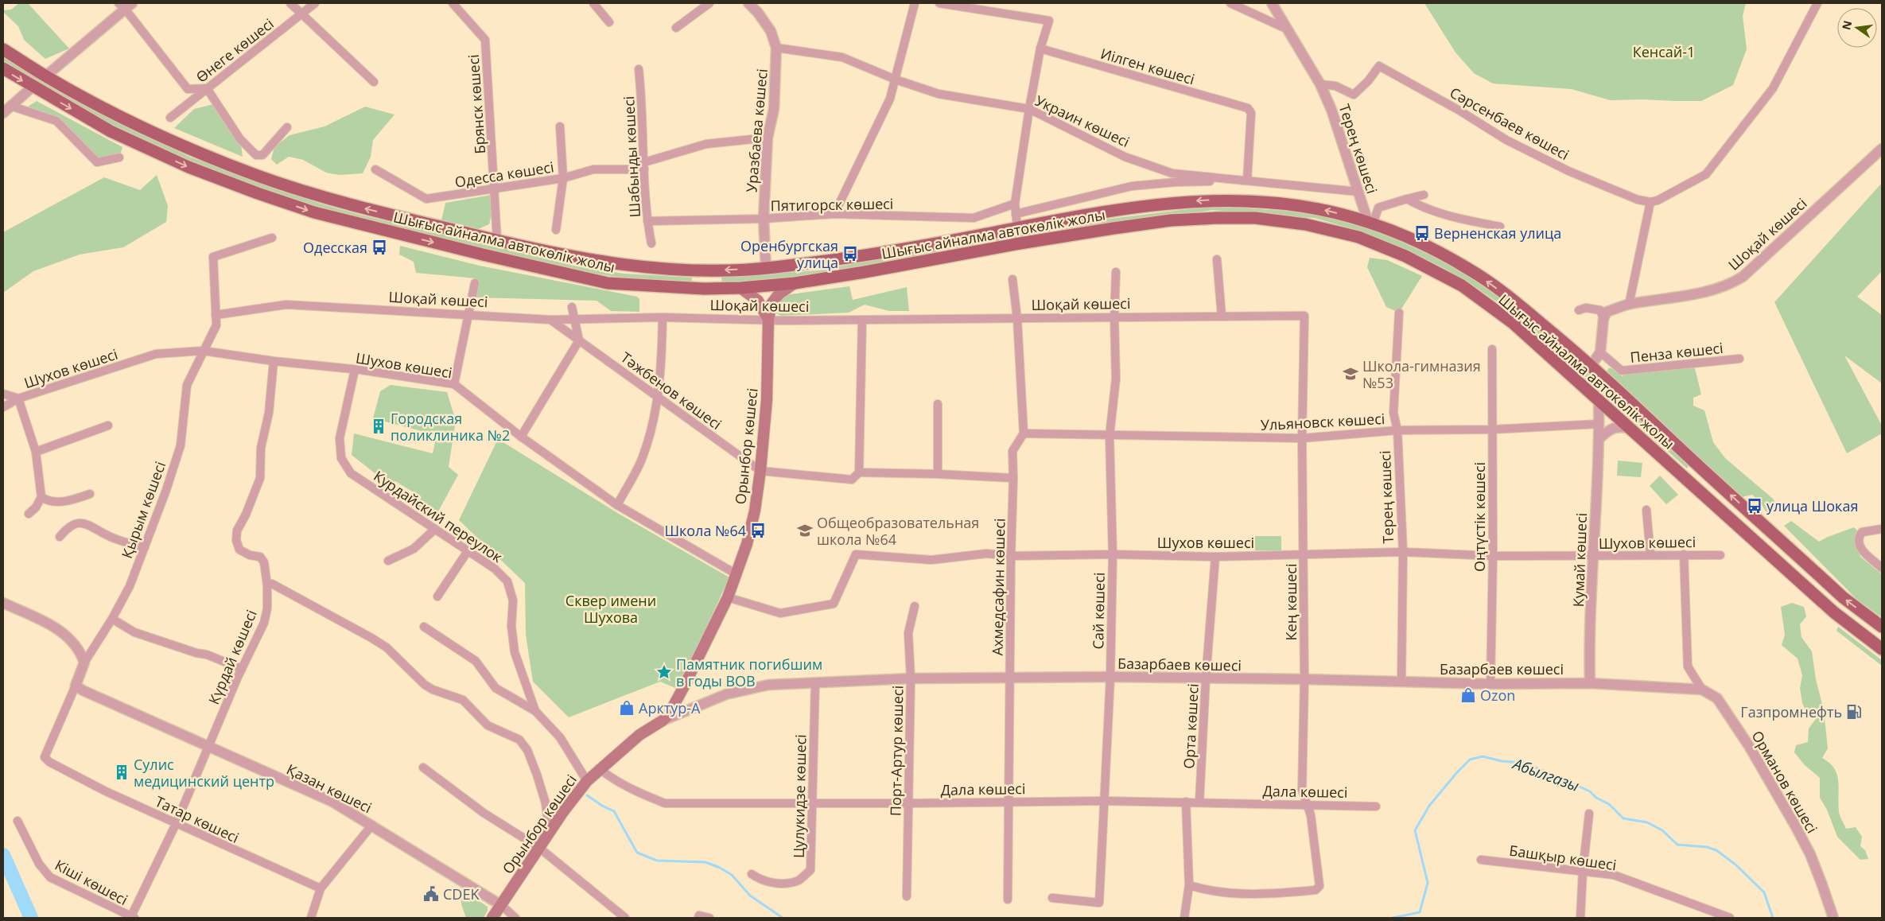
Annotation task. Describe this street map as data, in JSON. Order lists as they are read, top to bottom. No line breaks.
{"streets":{"main road":["Шығыс айналма автокөлік жолы","Орынбор көшесі"],"street":["Өнеге көшесі","Иілген көшесі","Брянск көшесі","Украин көшесі","Сәрсенбаев көшесі","Уразбаева көшесі","Терең көшесі","Шабынды көшесі","Одесса көшесі","Пятигорск көшесі","Шоқай көшесі","Пенза көшесі","Шухов көшесі","Тәжбенов көшесі","Ульяновск көшесі","Қырым көшесі","Курдайский переулок","Оңтүстік көшесі","Кумай көшесі","Ахмедсафин көшесі","Кең көшесі","Сай көшесі","Күрдай көшесі","Базарбаев көшесі","Орта көшесі","Порт-Артур көшесі","Орманов көшесі","Қазан көшесі","Дала көшесі","Цулукидзе көшесі","Татар көшесі","Башқыр көшесі","Кіші көшесі"]},"crossings":[["Иілген көшесі","Украин көшесі"],["Брянск көшесі","Одесса көшесі"],["Брянск көшесі","Шығыс айналма автокөлік жолы"],["Украин көшесі","Уразбаева көшесі"],["Украин көшесі","Терең көшесі"],["Сәрсенбаев көшесі","Терең көшесі"],["Уразбаева көшесі","Одесса көшесі"],["Уразбаева көшесі","Пятигорск көшесі"],["Уразбаева көшесі","Шығыс айналма автокөлік жолы"],["Терең көшесі","Шығыс айналма автокөлік жолы"],["Терең көшесі","Шухов көшесі"],["Терең көшесі","Ульяновск көшесі"],["Терең көшесі","Базарбаев көшесі"],["Шабынды көшесі","Одесса көшесі"],["Шабынды көшесі","Пятигорск көшесі"],["Шығыс айналма автокөлік жолы","Кумай көшесі"],["Шоқай көшесі","Тәжбенов көшесі"],["Шоқай көшесі","Орынбор көшесі"],["Шоқай көшесі","Қырым көшесі"],["Шоқай көшесі","Кең көшесі"],["Шоқай көшесі","Сай көшесі"],["Шухов көшесі","Орынбор көшесі"],["Шухов көшесі","Қырым көшесі"],["Шухов көшесі","Курдайский переулок"],["Шухов көшесі","Оңтүстік көшесі"],["Шухов көшесі","Кумай көшесі"],["Шухов көшесі","Ахмедсафин көшесі"],["Шухов көшесі","Кең көшесі"],["Шухов көшесі","Сай көшесі"],["Шухов көшесі","Күрдай көшесі"],["Шухов көшесі","Орта көшесі"],["Шухов көшесі","Орманов көшесі"],["Тәжбенов көшесі","Орынбор көшесі"],["Ульяновск көшесі","Оңтүстік көшесі"],["Ульяновск көшесі","Кумай көшесі"],["Ульяновск көшесі","Ахмедсафин көшесі"],["Ульяновск көшесі","Кең көшесі"],["Ульяновск көшесі","Сай көшесі"],["Орынбор көшесі","Базарбаев көшесі"],["Орынбор көшесі","Қазан көшесі"],["Орынбор көшесі","Дала көшесі"],["Қырым көшесі","Қазан көшесі"],["Қырым көшесі","Татар көшесі"],["Оңтүстік көшесі","Базарбаев көшесі"],["Кумай көшесі","Базарбаев көшесі"],["Ахмедсафин көшесі","Базарбаев көшесі"],["Ахмедсафин көшесі","Дала көшесі"],["Кең көшесі","Базарбаев көшесі"],["Кең көшесі","Дала көшесі"],["Сай көшесі","Базарбаев көшесі"],["Сай көшесі","Дала көшесі"],["Күрдай көшесі","Қазан көшесі"],["Күрдай көшесі","Татар көшесі"],["Күрдай көшесі","Кіші көшесі"],["Базарбаев көшесі","Орта көшесі"],["Базарбаев көшесі","Порт-Артур көшесі"],["Базарбаев көшесі","Орманов көшесі"],["Базарбаев көшесі","Цулукидзе көшесі"],["Орта көшесі","Дала көшесі"],["Порт-Артур көшесі","Дала көшесі"],["Дала көшесі","Цулукидзе көшесі"]],"water":["Абылгазы"],"parks":["Кенсай-1","Сквер имени Шухова"],"places":{"bus stop":["Верненская улица","Одесская","Оренбургская улица","улица Шокая","Школа №64"],"school or university":["Школа-гимназия №53","Общеобразовательная школа №64"],"building":["Городская поликлиника №2","Сулис медицинский центр"],"place":["Памятник погибшим в годы ВОВ"],"shop":["Ozon","Арктур-А"],"fuel station":["Газпромнефть"],"public building":["CDEK"]},"north":"left"}
